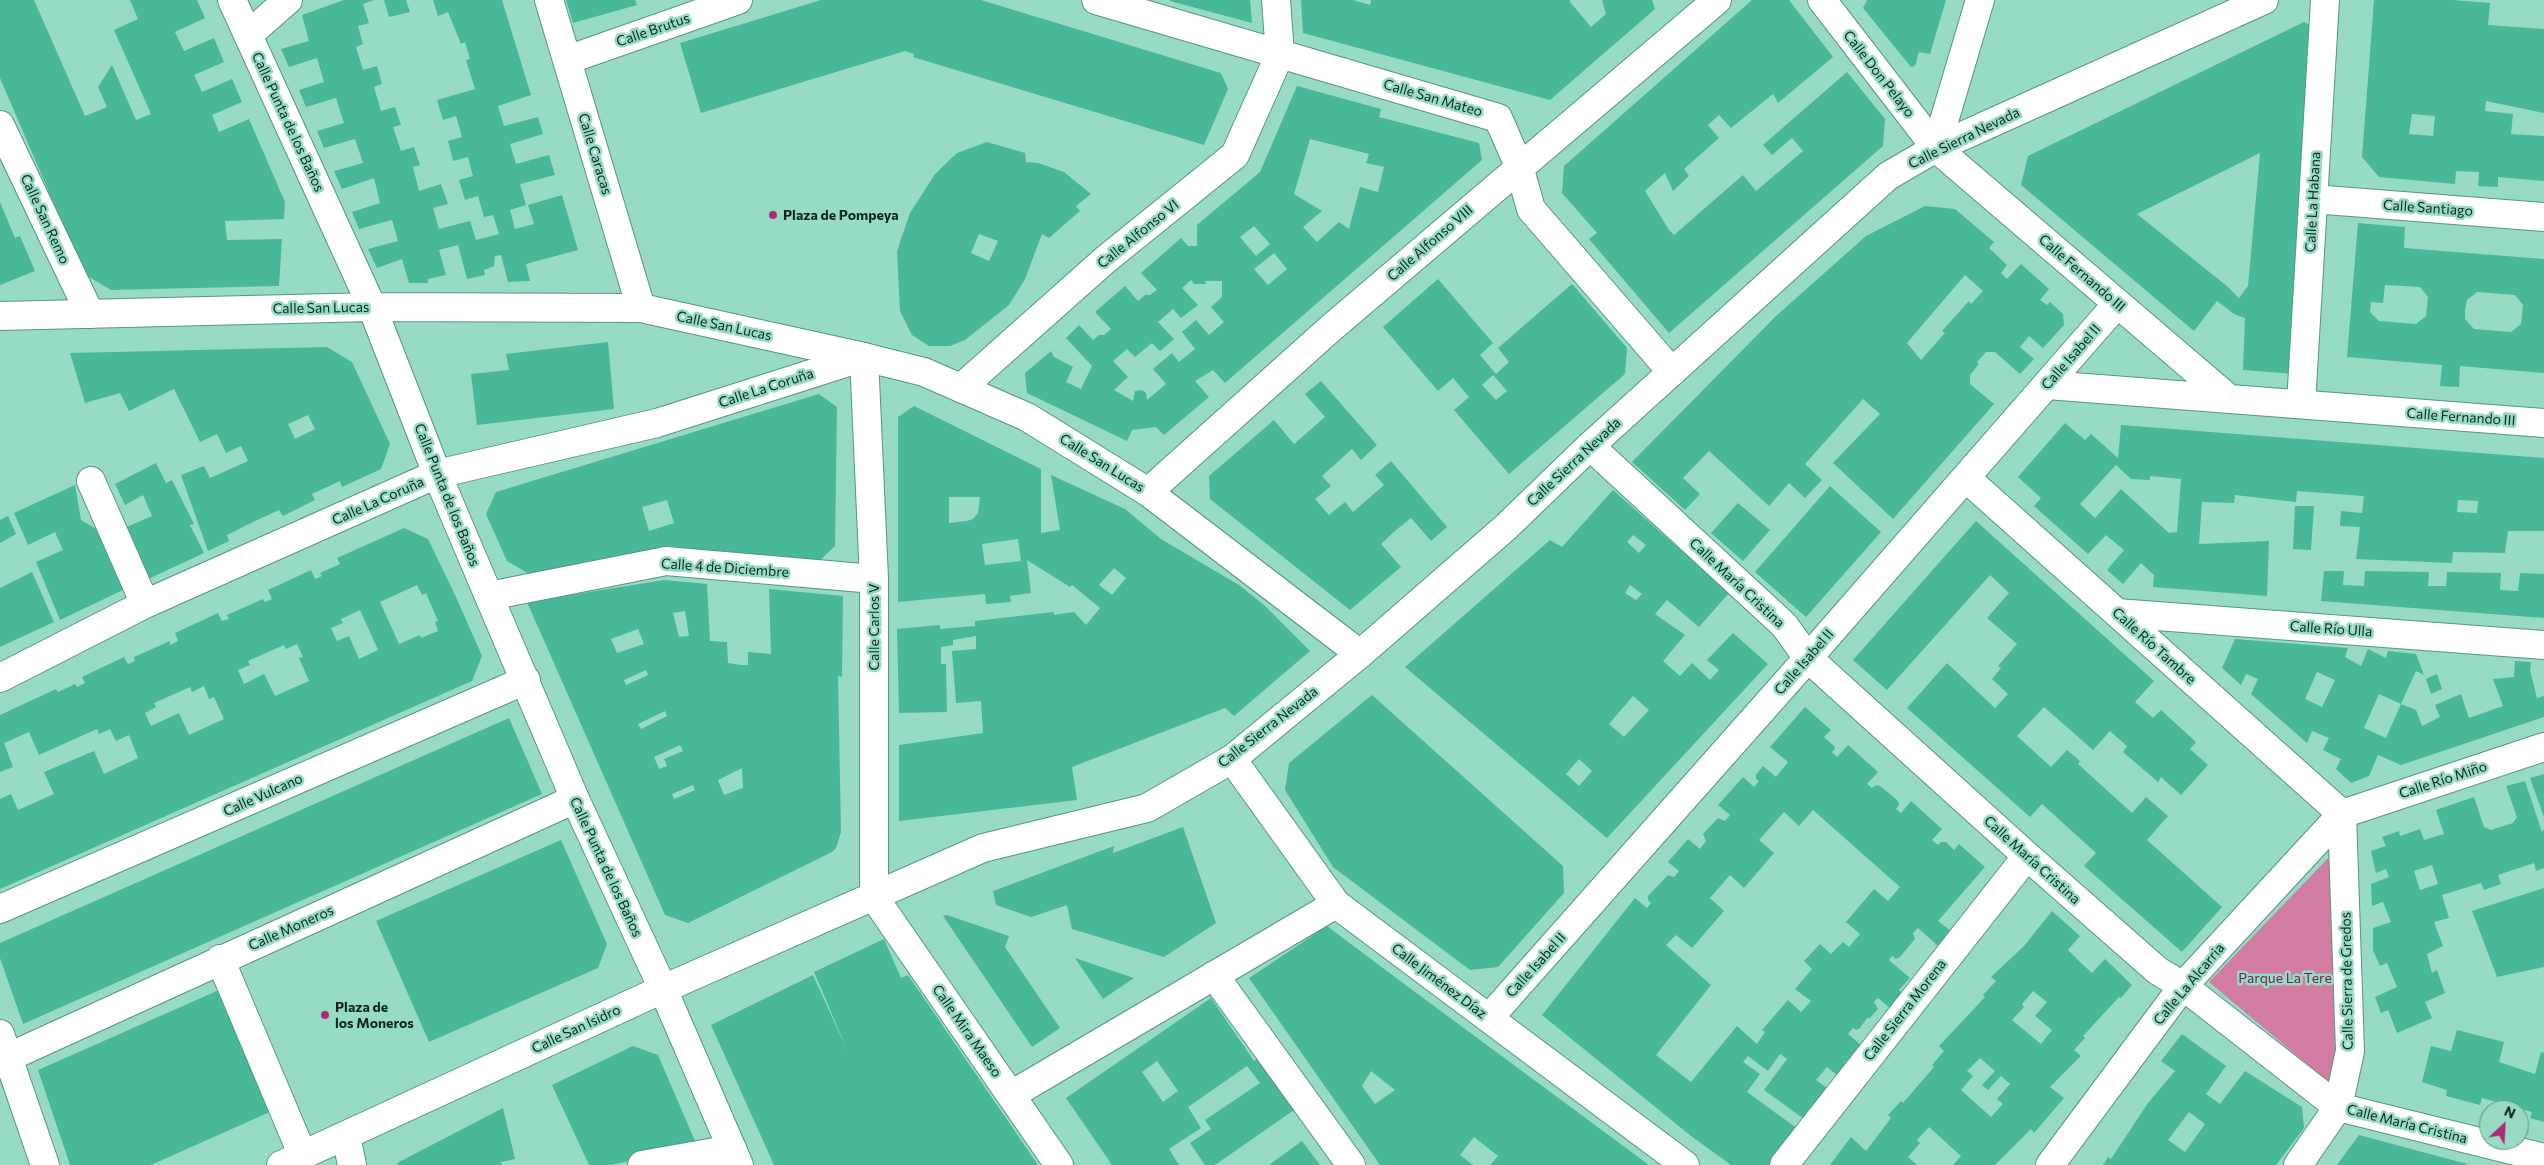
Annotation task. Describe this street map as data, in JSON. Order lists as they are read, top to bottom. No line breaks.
{"streets":{"street":["Calle Brutus","Calle Don Pelayo","Calle San Mateo","Calle Punta de los Baños","Calle Sierra Nevada","Calle Caracas","Calle La Habana","Calle Santiago","Calle San Remo","Calle Alfonso VI","Calle Alfonso VIII","Calle Fernando III","Calle San Lucas","Calle Isabel II","Calle La Coruña","Calle 4 de Diciembre","Calle María Cristina","Calle Carlos V","Calle Río Ulla","Calle Río Tambre","Calle Río Miño","Calle Vulcano","Calle Moneros","Calle Jiménez Díaz","Calle Sierra de Gredos","Calle La Alcarria","Calle Sierra Morena","Calle San Isidro","Calle Mira Maeso"]},"crossings":[["Calle Brutus","Calle Caracas"],["Calle Don Pelayo","Calle Sierra Nevada"],["Calle Don Pelayo","Calle Fernando III"],["Calle San Mateo","Calle Sierra Nevada"],["Calle San Mateo","Calle Alfonso VI"],["Calle San Mateo","Calle Alfonso VIII"],["Calle Punta de los Baños","Calle San Lucas"],["Calle Punta de los Baños","Calle La Coruña"],["Calle Punta de los Baños","Calle 4 de Diciembre"],["Calle Punta de los Baños","Calle Vulcano"],["Calle Punta de los Baños","Calle Moneros"],["Calle Punta de los Baños","Calle San Isidro"],["Calle Sierra Nevada","Calle Fernando III"],["Calle Sierra Nevada","Calle San Lucas"],["Calle Sierra Nevada","Calle María Cristina"],["Calle Sierra Nevada","Calle Carlos V"],["Calle Sierra Nevada","Calle Jiménez Díaz"],["Calle Sierra Nevada","Calle San Isidro"],["Calle Sierra Nevada","Calle Mira Maeso"],["Calle Caracas","Calle San Lucas"],["Calle La Habana","Calle Santiago"],["Calle La Habana","Calle Fernando III"],["Calle San Remo","Calle San Lucas"],["Calle Alfonso VI","Calle San Lucas"],["Calle Alfonso VIII","Calle San Lucas"],["Calle Fernando III","Calle Isabel II"],["Calle San Lucas","Calle La Coruña"],["Calle San Lucas","Calle Carlos V"],["Calle Isabel II","Calle María Cristina"],["Calle Isabel II","Calle Río Tambre"],["Calle Isabel II","Calle Jiménez Díaz"],["Calle La Coruña","Calle Carlos V"],["Calle 4 de Diciembre","Calle Carlos V"],["Calle María Cristina","Calle Sierra de Gredos"],["Calle María Cristina","Calle La Alcarria"],["Calle María Cristina","Calle Sierra Morena"],["Calle Carlos V","Calle San Isidro"],["Calle Carlos V","Calle Mira Maeso"],["Calle Río Ulla","Calle Río Tambre"],["Calle Río Tambre","Calle Río Miño"],["Calle Río Tambre","Calle Sierra de Gredos"],["Calle Río Tambre","Calle La Alcarria"],["Calle Río Miño","Calle Sierra de Gredos"],["Calle Río Miño","Calle La Alcarria"],["Calle Sierra de Gredos","Calle La Alcarria"],["Calle San Isidro","Calle Mira Maeso"]],"parks":["Parque La Tere"],"places":["Plaza de Pompeya","Plaza de los Moneros"],"north":"top right"}
